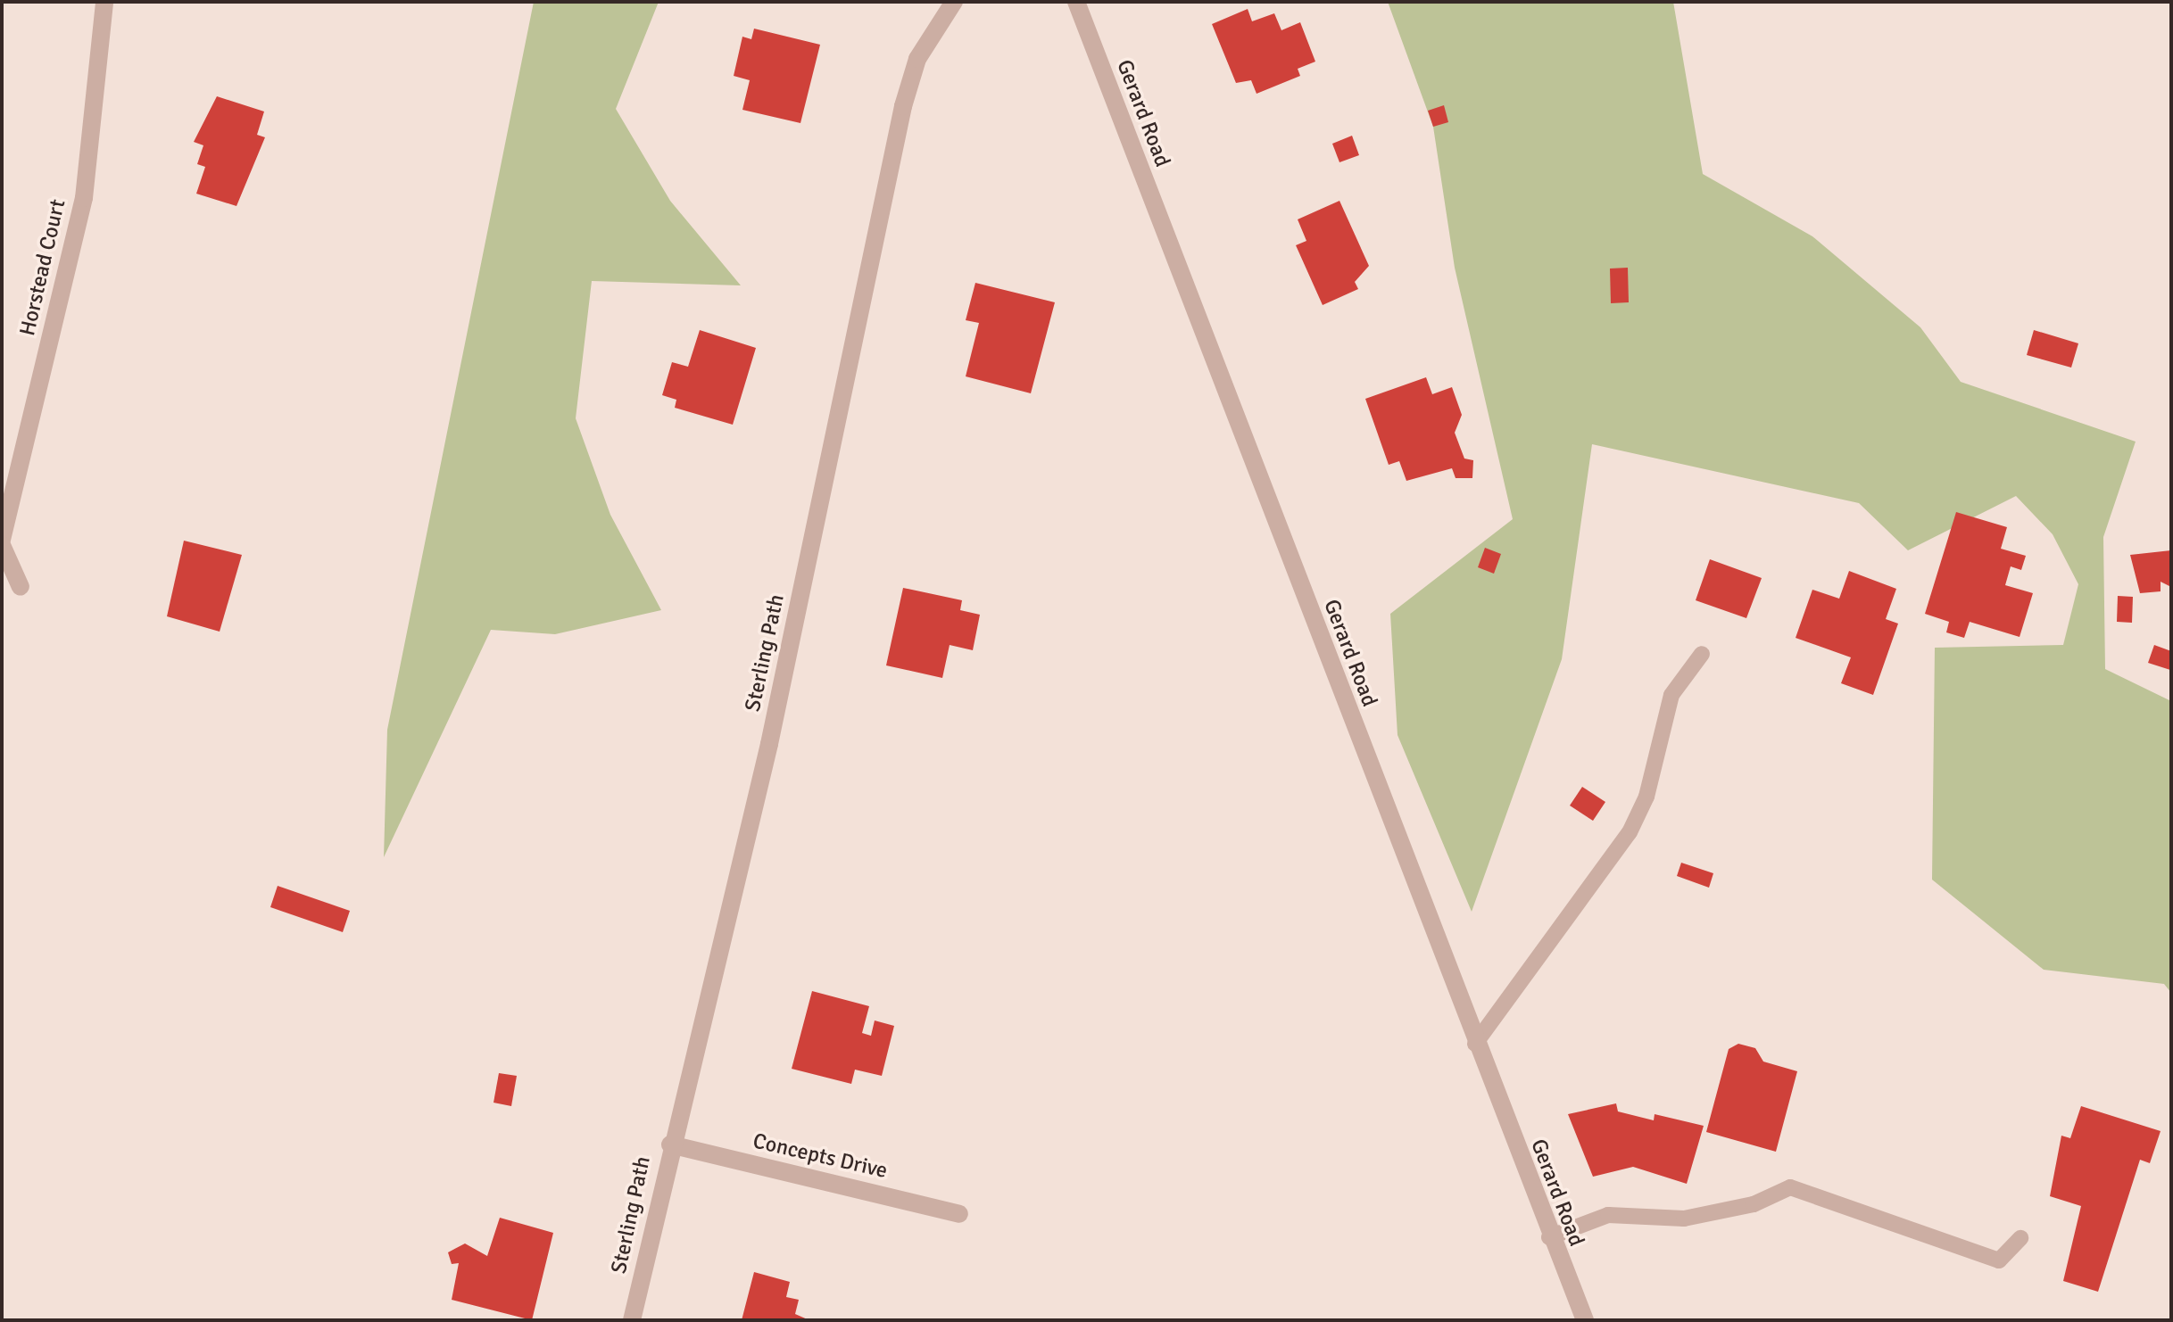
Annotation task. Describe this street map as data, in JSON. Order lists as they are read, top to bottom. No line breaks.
{"streets":{"street":["Gerard Road","Horstead Court","Sterling Path","Concepts Drive"]},"crossings":[["Sterling Path","Concepts Drive"]]}
